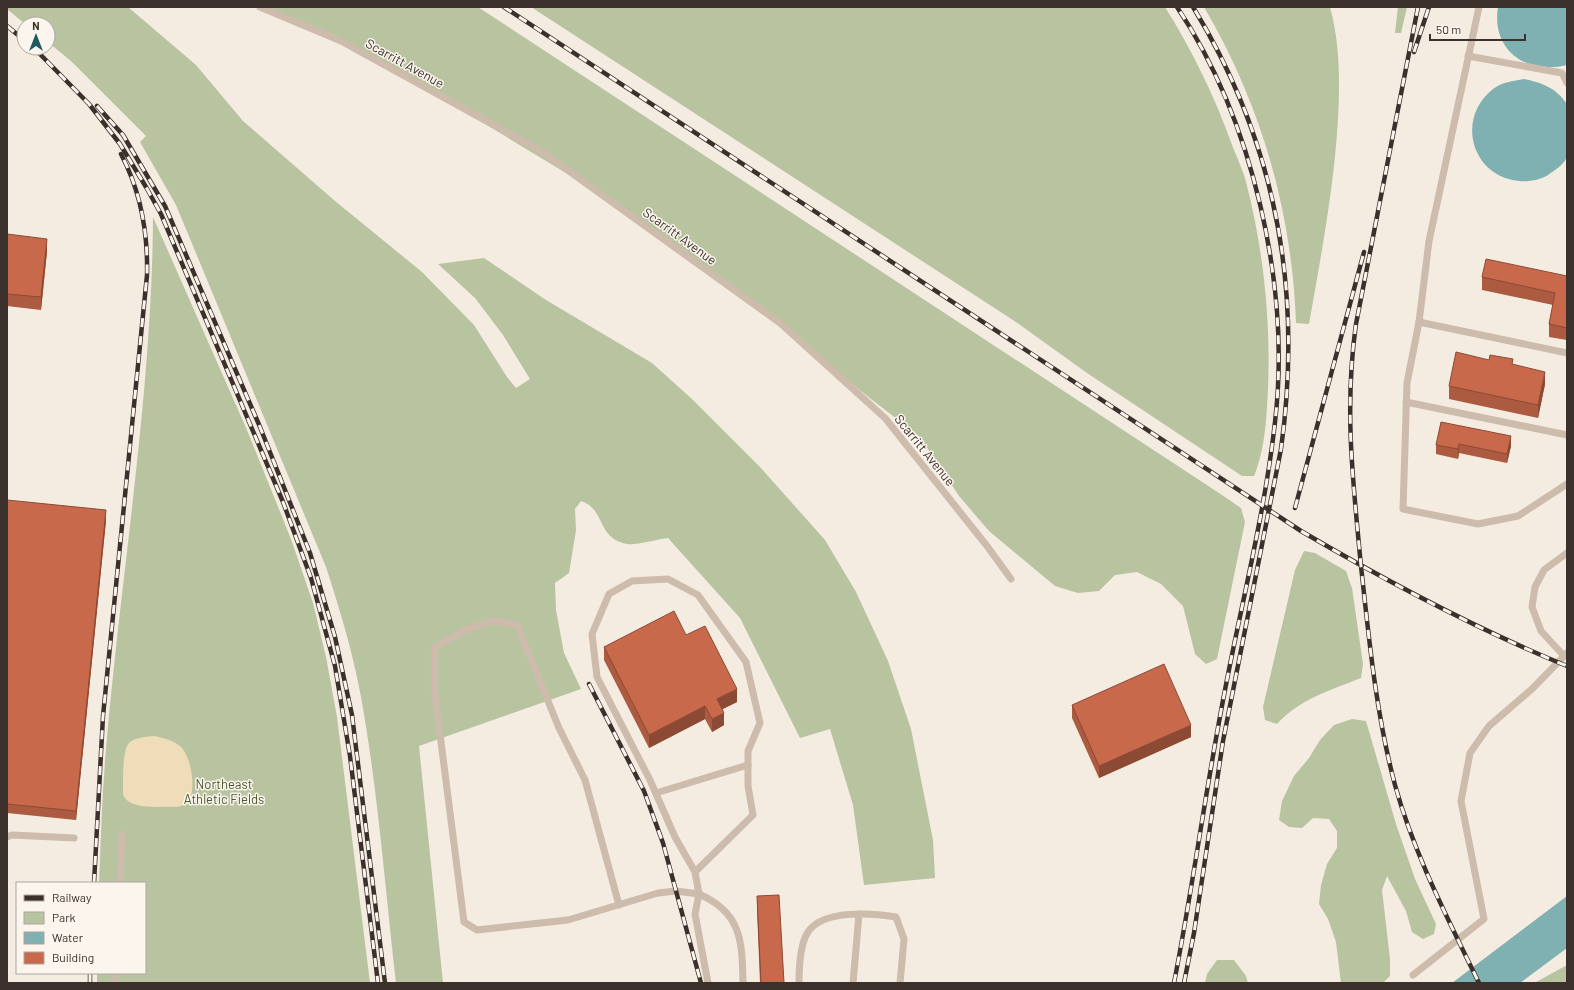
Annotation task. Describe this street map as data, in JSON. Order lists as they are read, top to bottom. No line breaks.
{"streets":{"lane":["Scarritt Avenue"]},"parks":["Northeast Athletic Fields"],"legend":["Railway","Park","Water","Building"],"scale_bar":"50 m","north":"top"}
